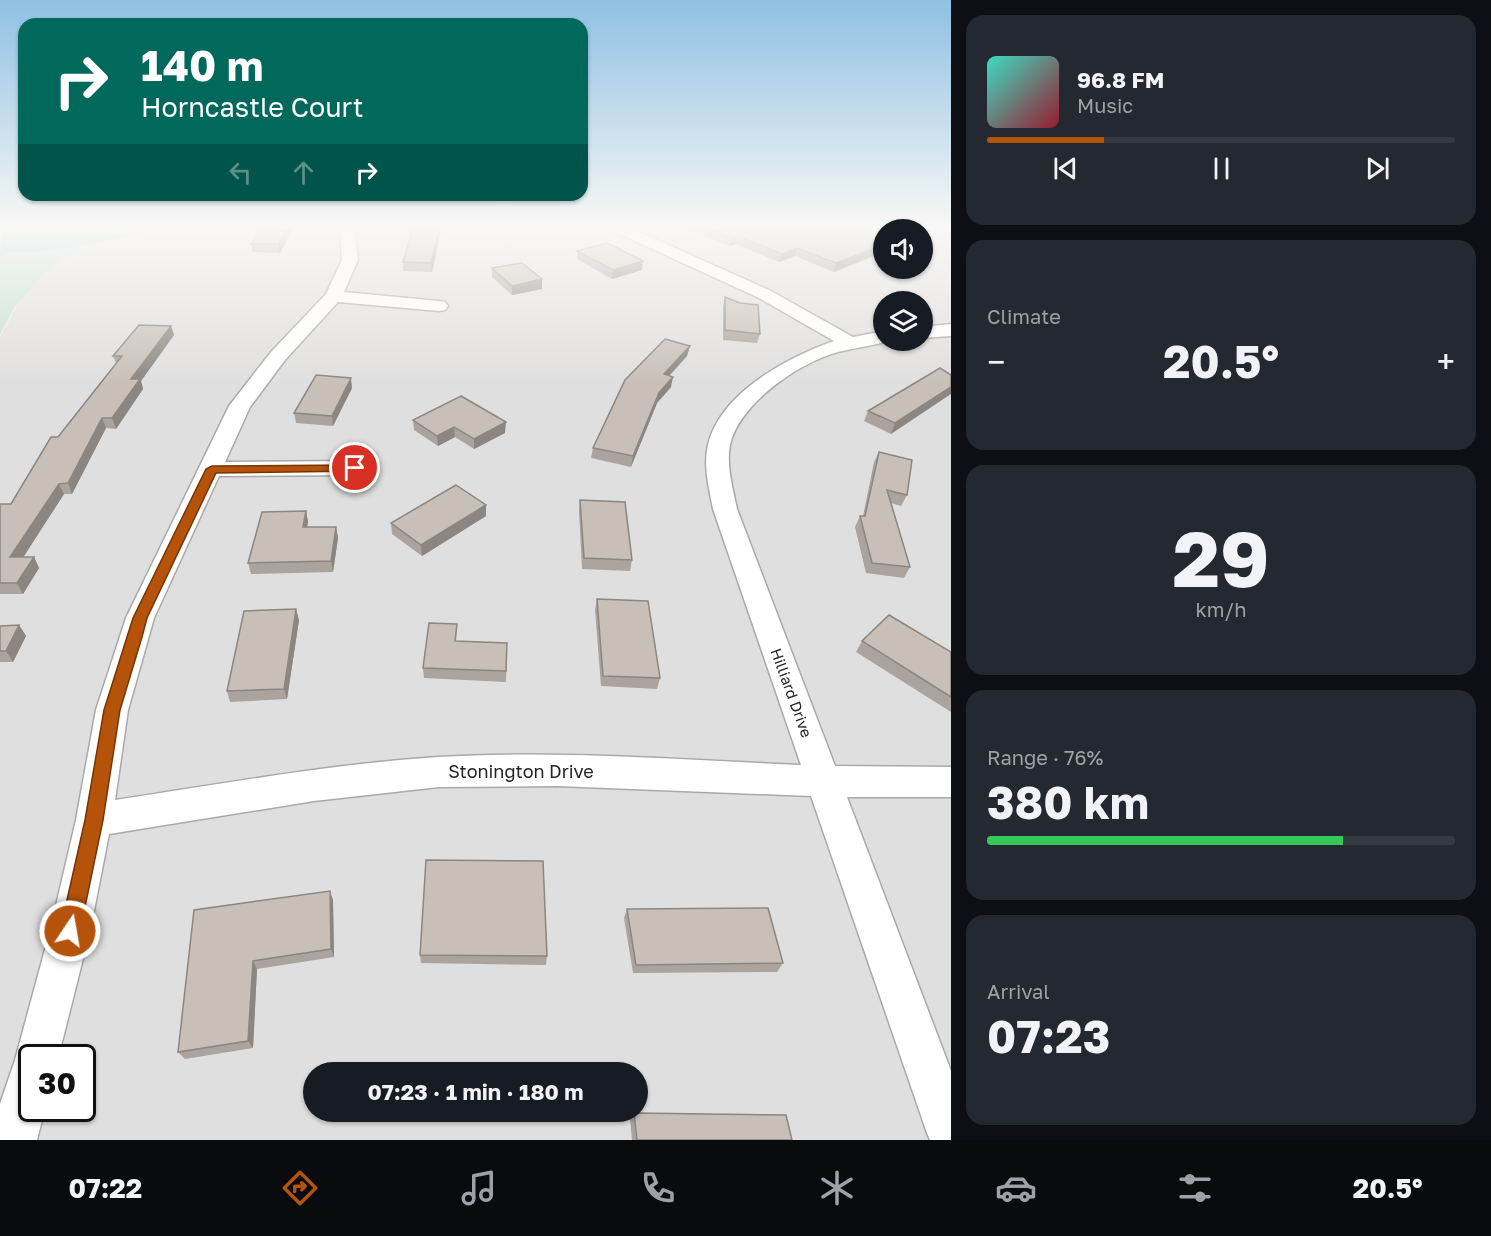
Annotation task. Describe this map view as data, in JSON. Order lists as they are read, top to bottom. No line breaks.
{"streets":{"street":["Hilliard Drive","Stonington Drive"]},"crossings":[["Hilliard Drive","Stonington Drive"]],"page":{"turn":["140 m","Horncastle Court"],"song":["96.8 FM","Music"],"tile":["Climate",["29","km/h"],["Range · 76%","380 km"],["Arrival","07:23"]],"heat":["−","20.5°","+"],"limit":"30","trip":"07:23 · 1 min · 180 m","tabs":["07:22","20.5°"]}}
